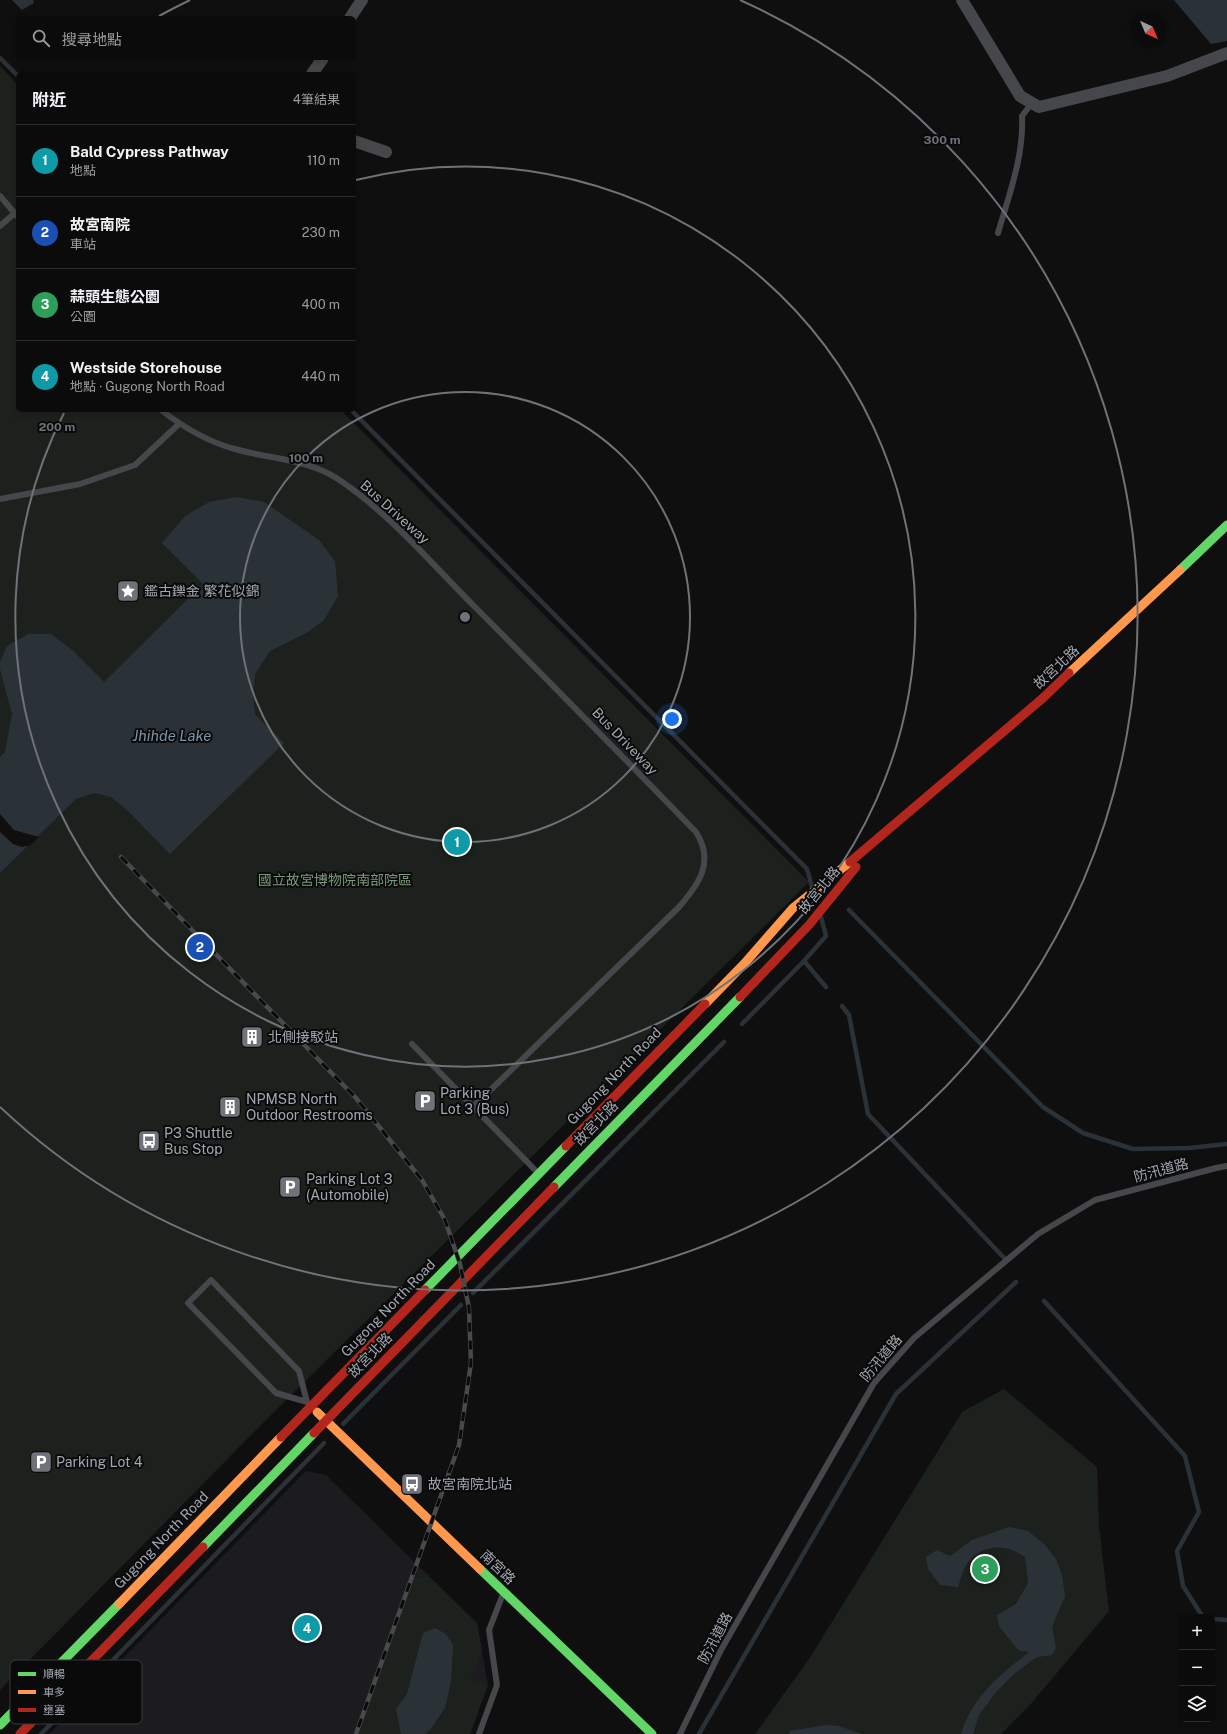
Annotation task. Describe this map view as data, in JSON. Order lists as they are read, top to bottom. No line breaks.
{"streets":{"street":["故宮北路","Gugong North Road","南宮路"],"lane":["Bus Driveway","防汛道路"]},"crossings":[["故宮北路","Gugong North Road"],["故宮北路","南宮路"],["Gugong North Road","南宮路"]],"water":["Jhihde Lake"],"parks":["國立故宮博物院南部院區"],"places":{"place":["鑑古鑠金 繁花似錦"],"building":["北側接駁站","NPMSB North Outdoor Restrooms"],"parking":["Parking Lot 3 (Bus)","Parking Lot 3 (Automobile)","Parking Lot 4"],"bus stop":["P3 Shuttle Bus Stop","故宮南院北站"]},"legend":["順暢","車多","壅塞"],"north":"bottom right","page":{"search":"搜尋地點","heading":["附近","4筆結果"],"list":[{"mark":"1","name":"Bald Cypress Pathway","note":"地點","value":"110 m"},{"mark":"2","name":"故宮南院","note":"車站","value":"230 m"},{"mark":"3","name":"蒜頭生態公園","note":"公園","value":"400 m"},{"mark":"4","name":"Westside Storehouse","note":"地點 · Gugong North Road","value":"440 m"}],"pins":["1","2","3","4"],"map_buttons":["+","−"]},"rings":["300 m","200 m","100 m"]}
